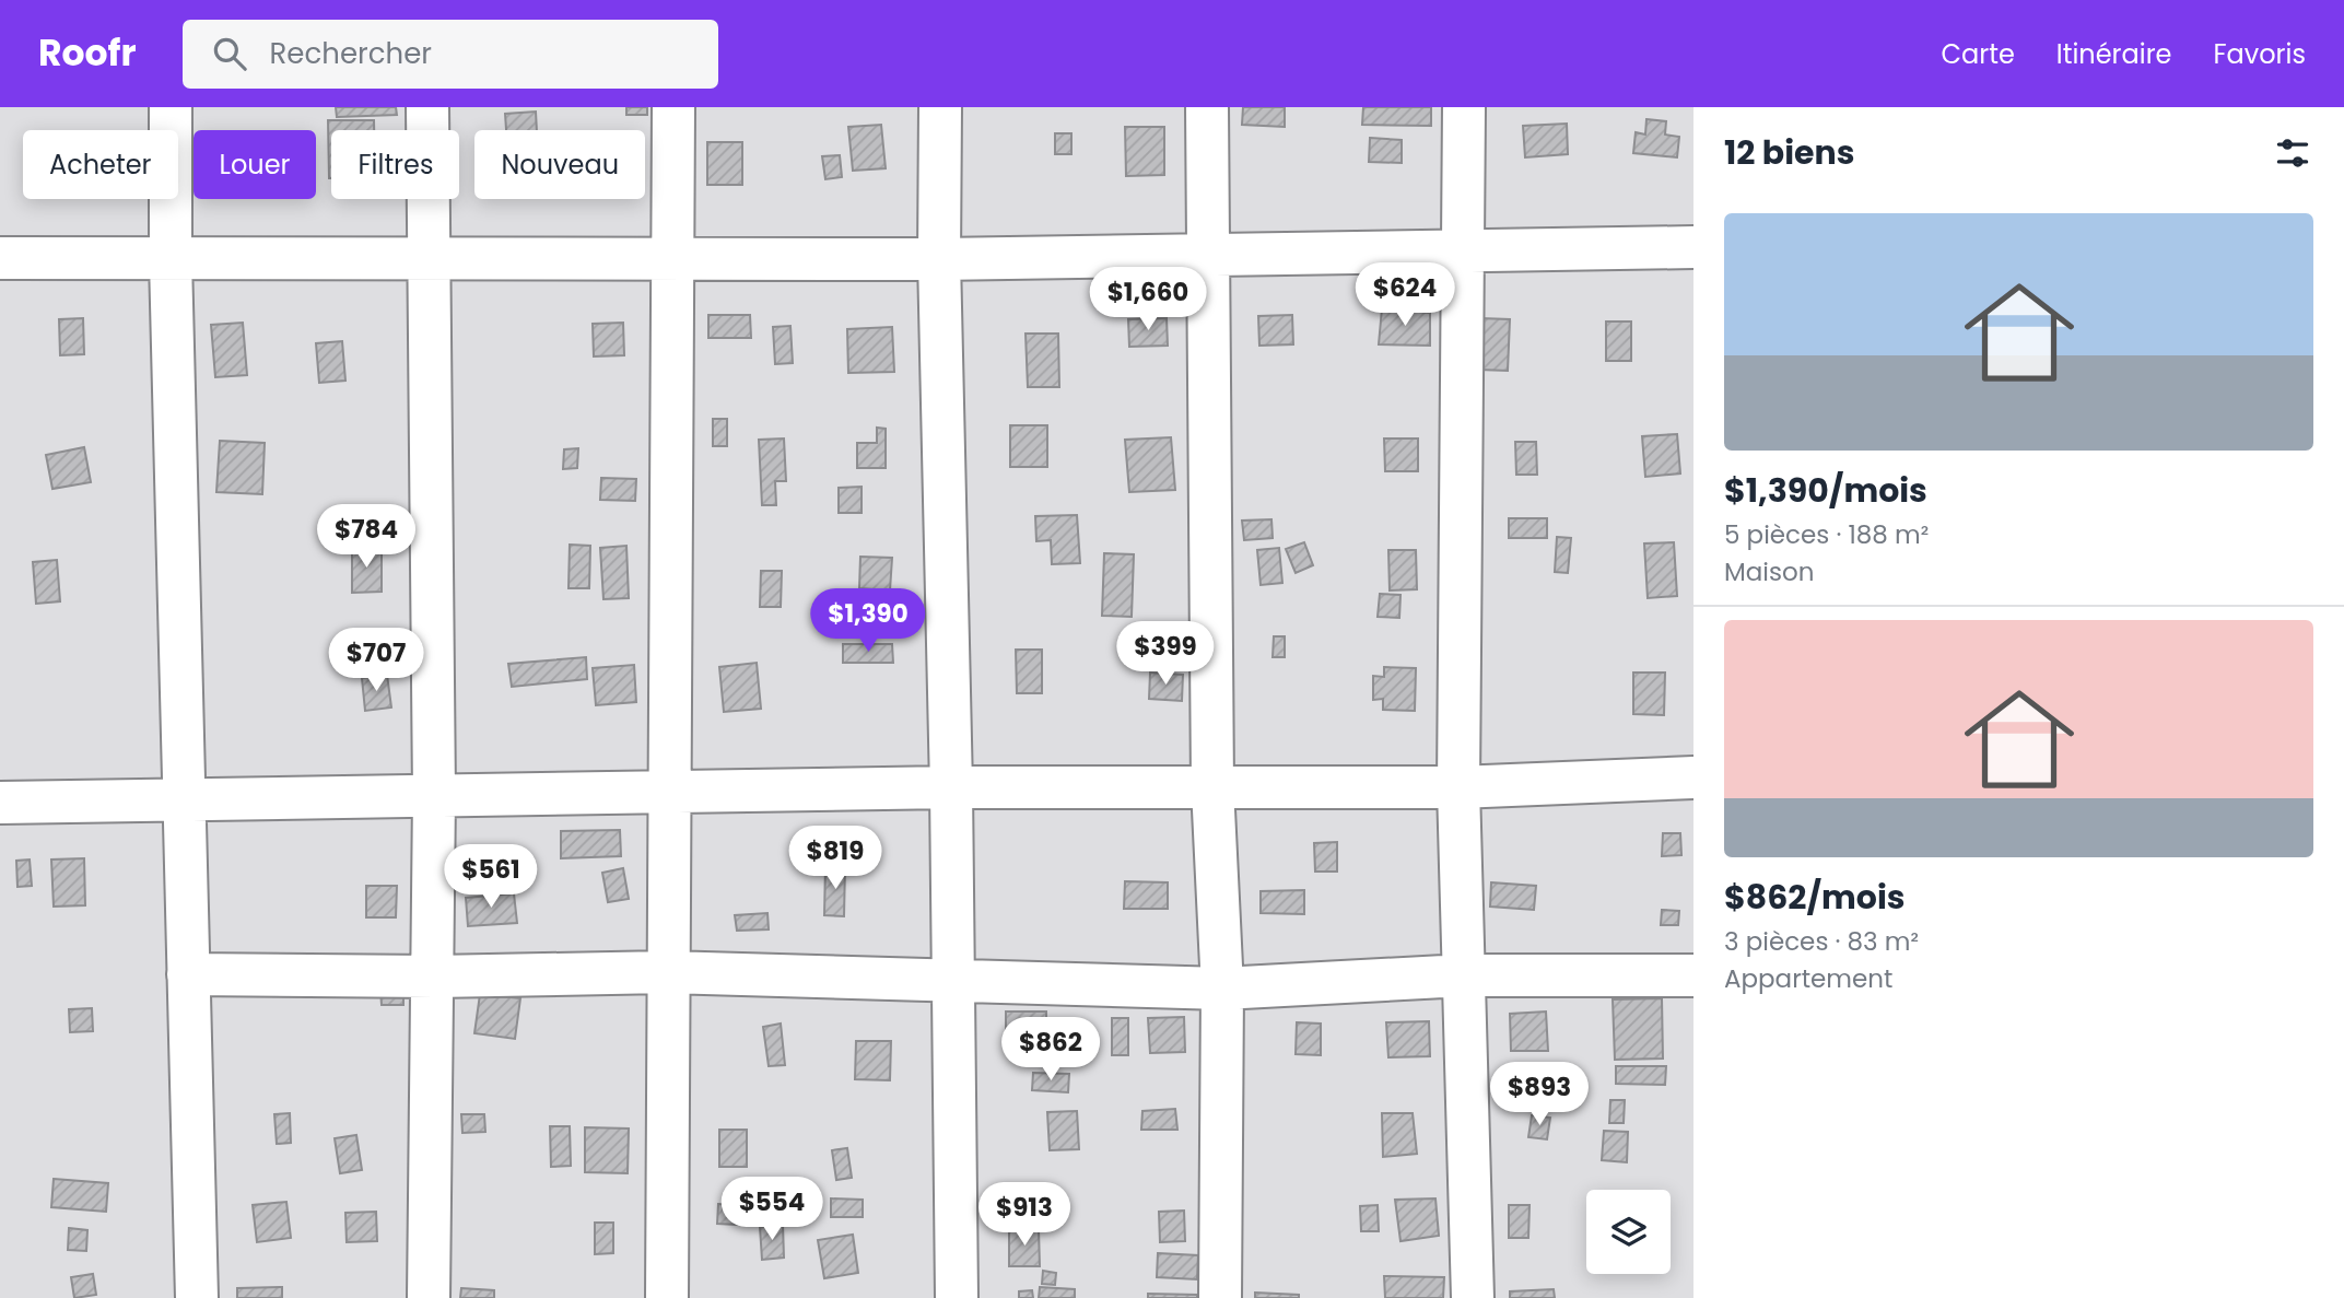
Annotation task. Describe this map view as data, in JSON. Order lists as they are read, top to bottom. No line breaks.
{"page":{"header":"Roofr","search":"Rechercher","nav":["Carte","Itinéraire","Favoris"],"heading":"12 biens","chip":["Acheter","Louer","Filtres","Nouveau"],"list":[{"name":"$1,390/mois","note":"5 pièces · 188 m² · Maison"},{"name":"$862/mois","note":"3 pièces · 83 m² · Appartement"}],"price":["$624","$1,660","$784","$1,390","$399","$707","$819","$561","$862","$893","$554","$913"]}}
